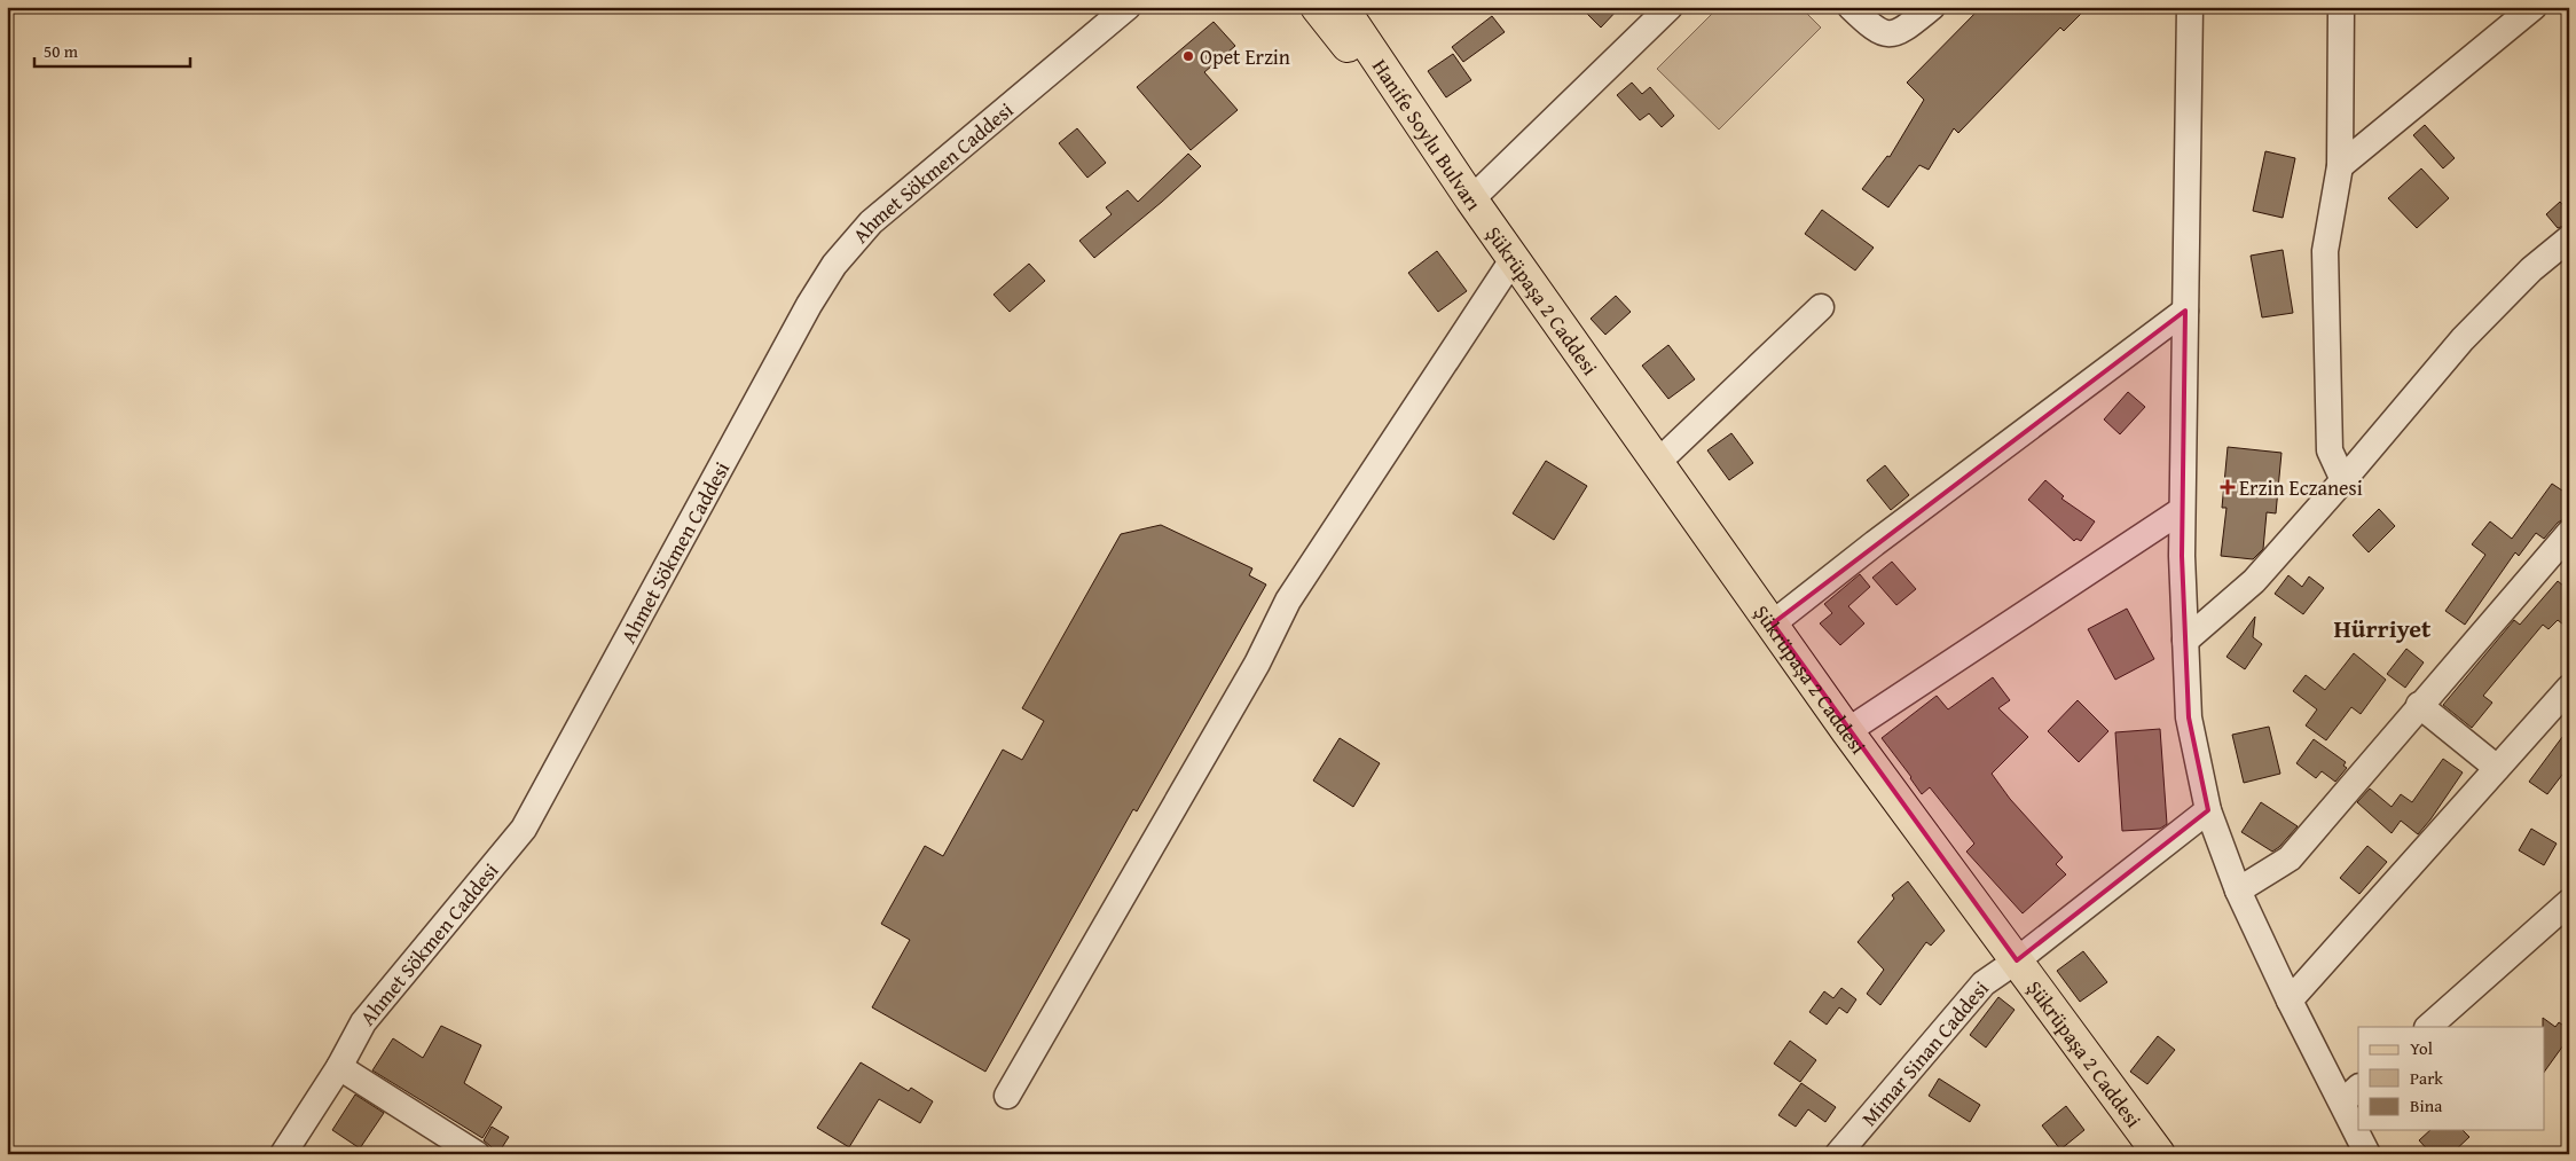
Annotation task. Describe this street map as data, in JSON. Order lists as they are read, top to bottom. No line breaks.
{"streets":{"main road":["Hanife Soylu Bulvarı","Şükrüpaşa 2 Caddesi"],"street":["Ahmet Sökmen Caddesi","Mimar Sinan Caddesi"]},"crossings":[["Hanife Soylu Bulvarı","Şükrüpaşa 2 Caddesi"],["Şükrüpaşa 2 Caddesi","Mimar Sinan Caddesi"]],"districts":["Hürriyet"],"places":{"other":["Opet Erzin"],"health":["Erzin Eczanesi"]},"legend":["Yol","Park","Bina"],"scale_bar":"50 m"}
